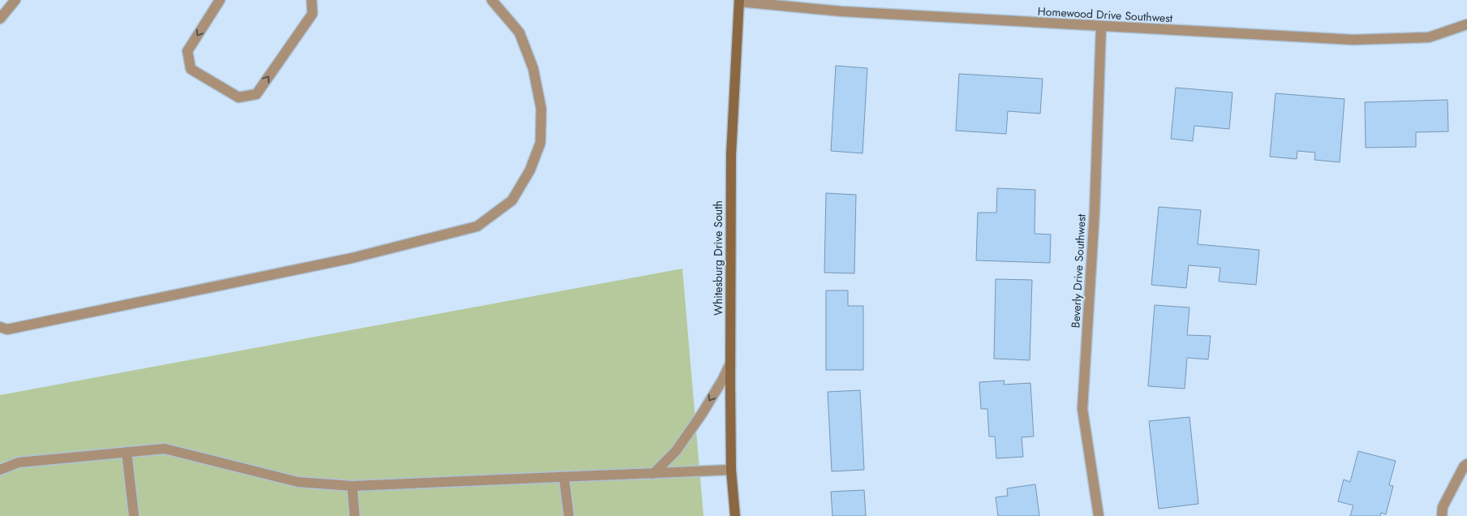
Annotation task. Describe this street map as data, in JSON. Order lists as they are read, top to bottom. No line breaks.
{"streets":{"main road":["Whitesburg Drive South"],"street":["Homewood Drive Southwest","Beverly Drive Southwest"]},"crossings":[["Homewood Drive Southwest","Whitesburg Drive South"],["Homewood Drive Southwest","Beverly Drive Southwest"]]}
